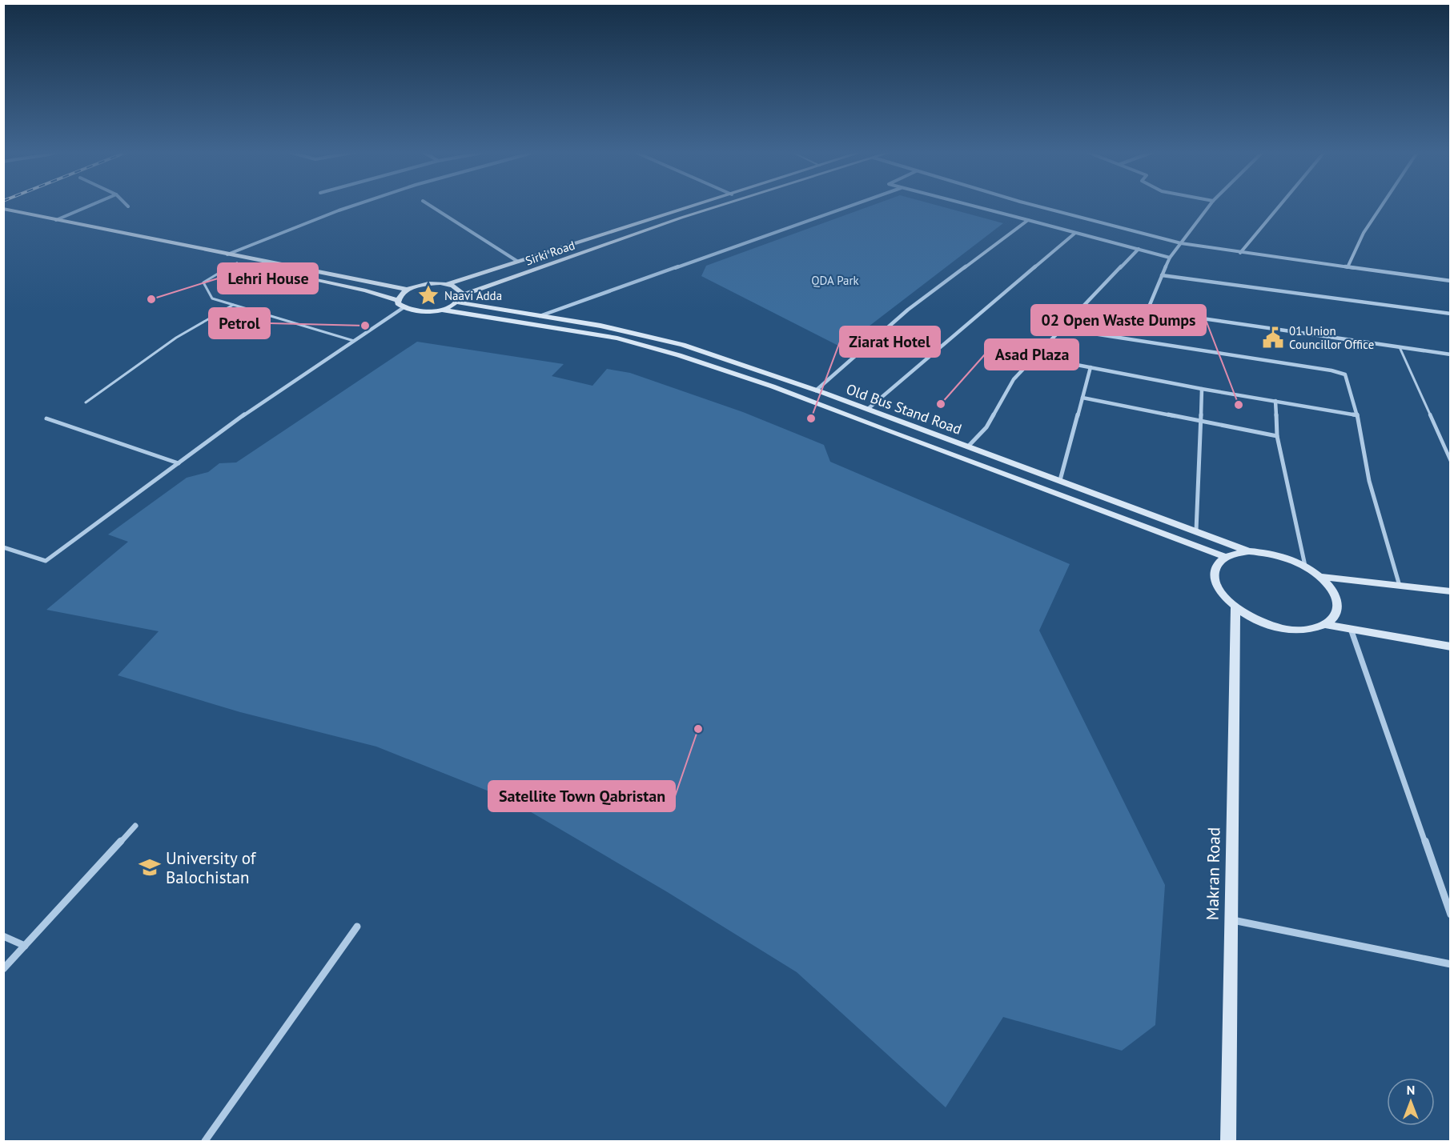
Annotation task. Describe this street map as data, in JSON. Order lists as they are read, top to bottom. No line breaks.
{"streets":{"main road":["Sirki Road","Old Bus Stand Road","Makran Road"]},"crossings":[["Sirki Road","Old Bus Stand Road"]],"parks":["QDA Park"],"places":{"place":["Naavi Adda"],"other":["Lehri House","Petrol","Asad Plaza","02 Open Waste Dumps","Ziarat Hotel","Satellite Town Qabristan"],"public building":["01 Union Councillor Office"],"school or university":["University of Balochistan"]},"north":"top"}
